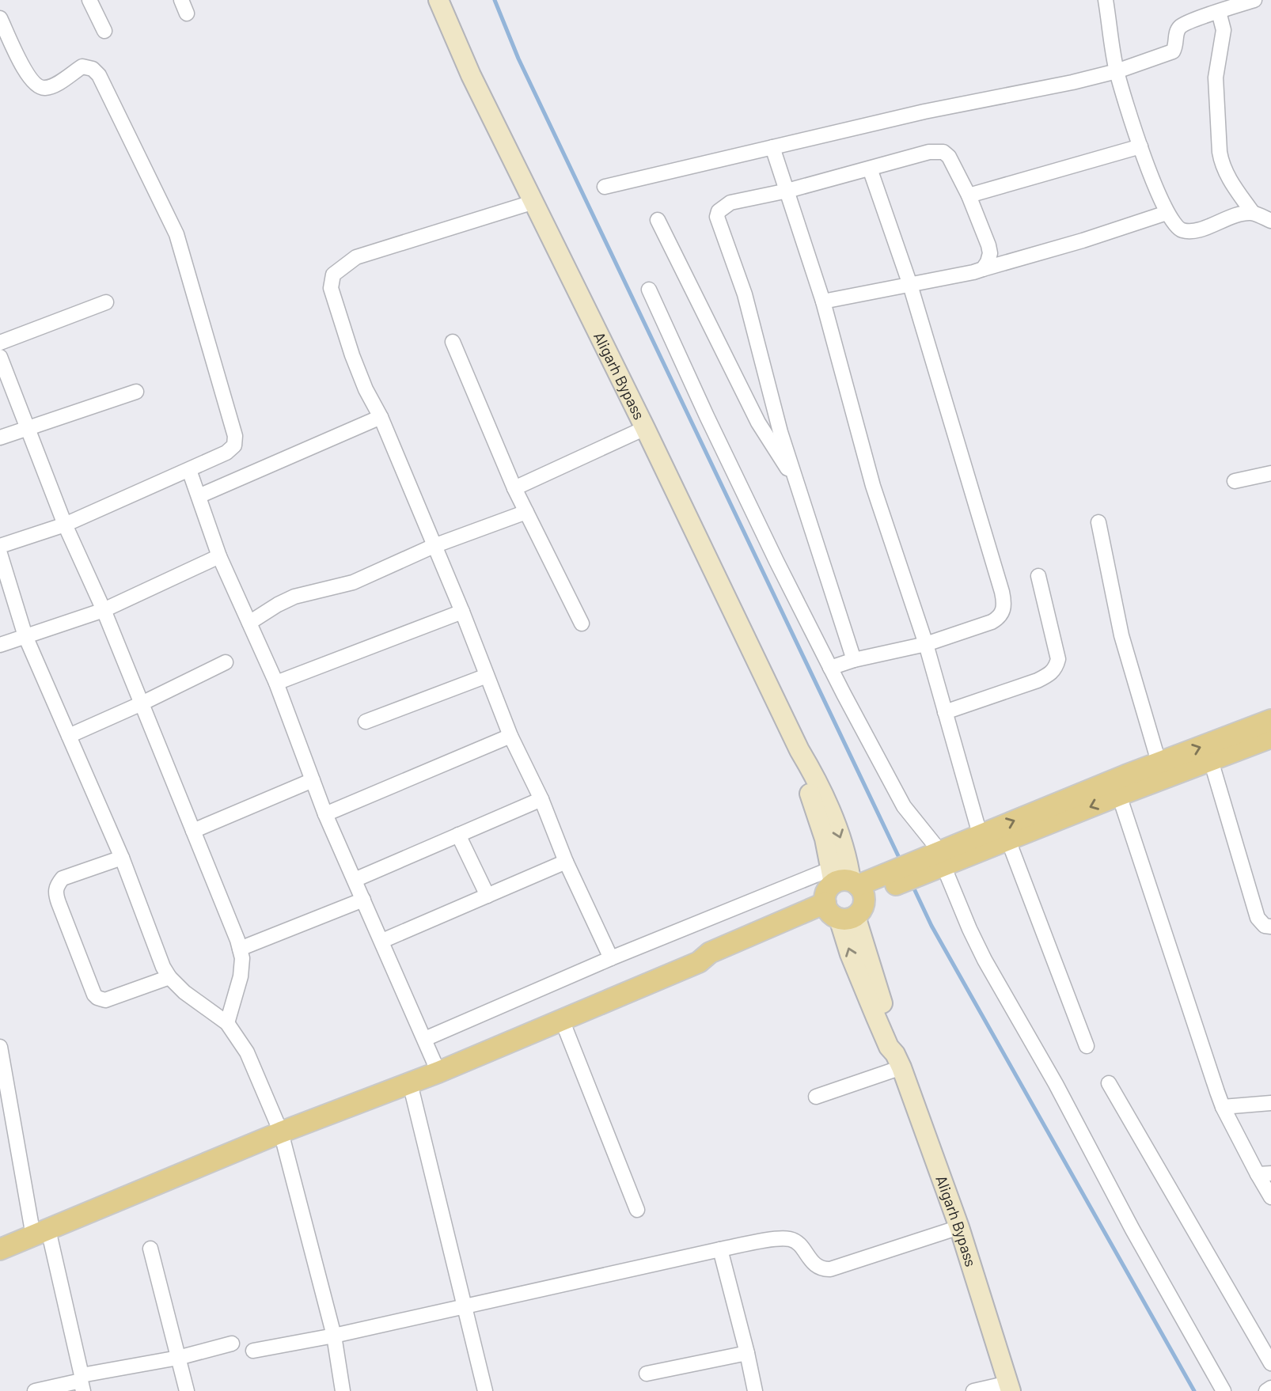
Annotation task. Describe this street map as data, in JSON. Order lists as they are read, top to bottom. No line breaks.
{"streets":{"main road":["Aligarh Bypass"]}}
